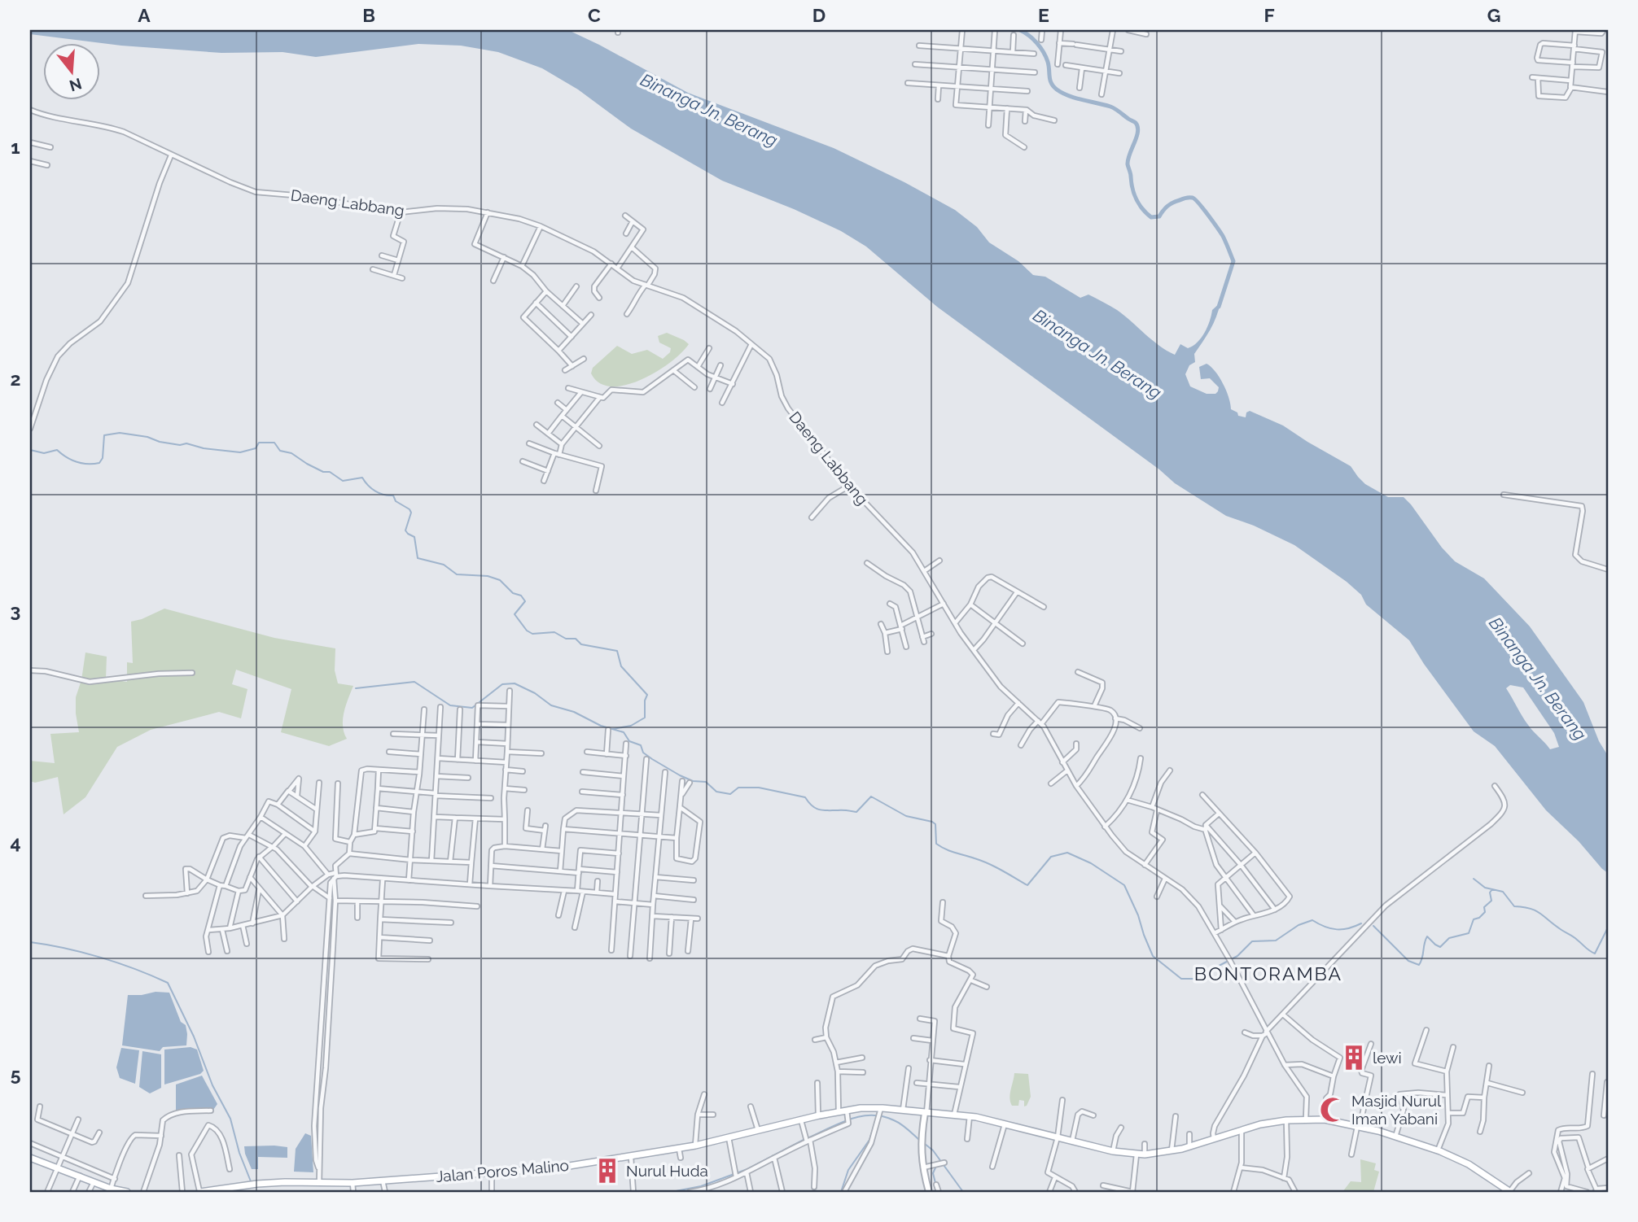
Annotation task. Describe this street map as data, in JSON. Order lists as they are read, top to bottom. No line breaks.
{"streets":{"main road":["Jalan Poros Malino"],"street":["Daeng Labbang"]},"crossings":[["Daeng Labbang","Jalan Poros Malino"]],"districts":["BONTORAMBA"],"water":["Binanga Jn. Berang"],"places":{"building":["lewi","Nurul Huda"],"mosque":["Masjid Nurul Iman Yabani"]},"north":"bottom","grid":{"columns":["A","B","C","D","E","F","G"],"rows":["1","2","3","4","5"]}}
